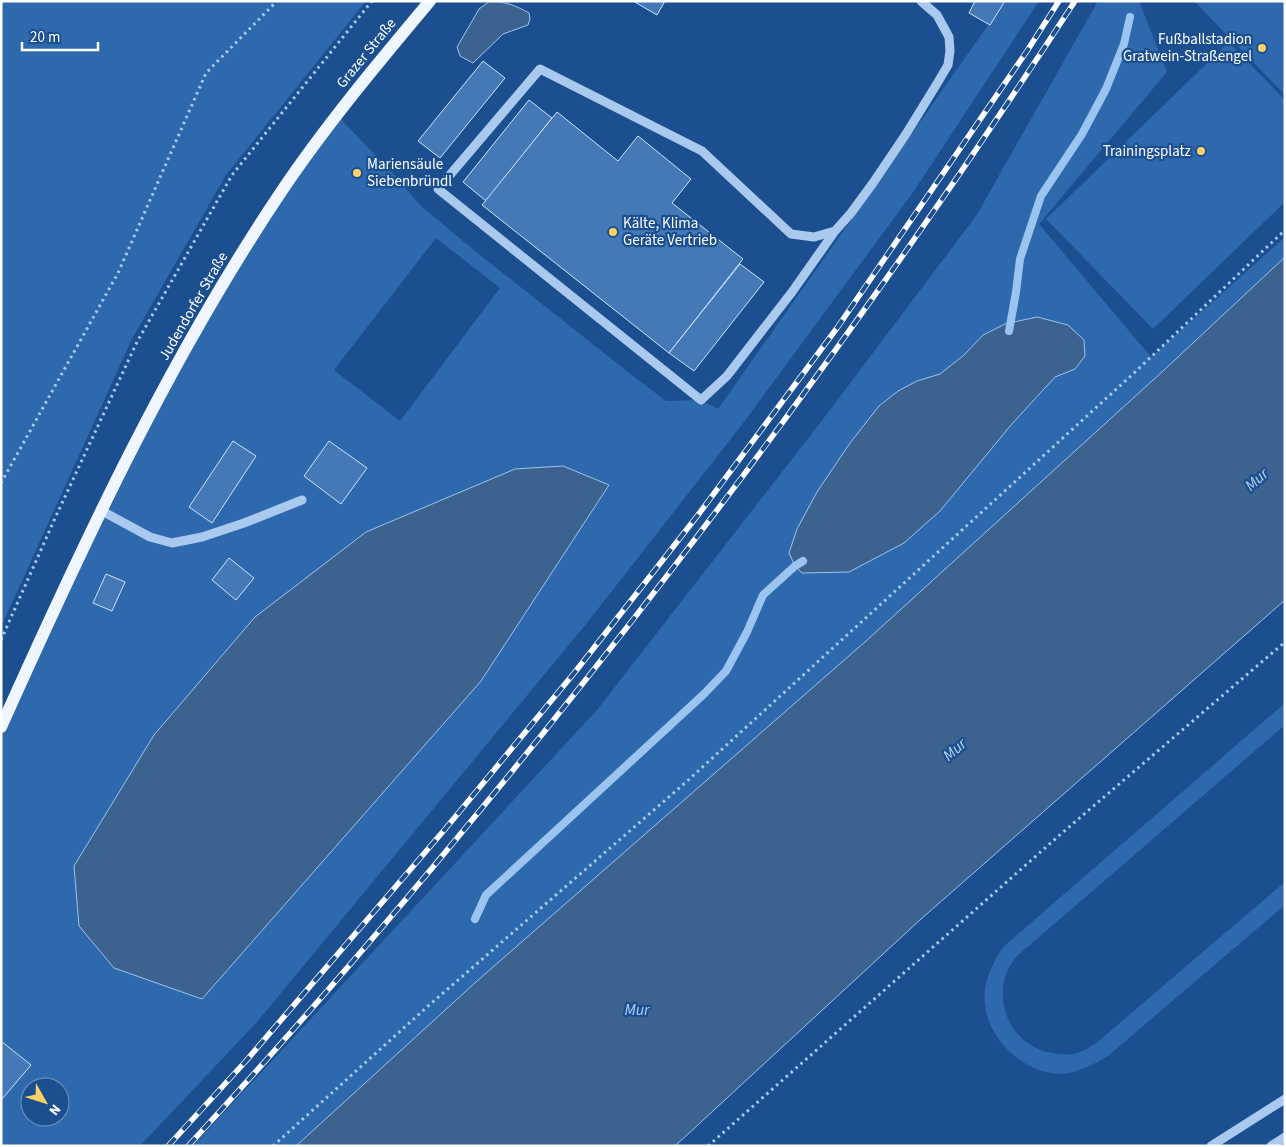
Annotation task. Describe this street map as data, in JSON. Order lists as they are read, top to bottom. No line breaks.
{"streets":{"main road":["Grazer Straße","Judendorfer Straße"]},"crossings":[["Grazer Straße","Judendorfer Straße"]],"water":["Mur"],"places":["Fußballstadion Gratwein-Straßengel","Trainingsplatz","Mariensäule Siebenbründl","Kälte, Klima Geräte Vertrieb"],"scale_bar":"20 m","north":"bottom right"}
